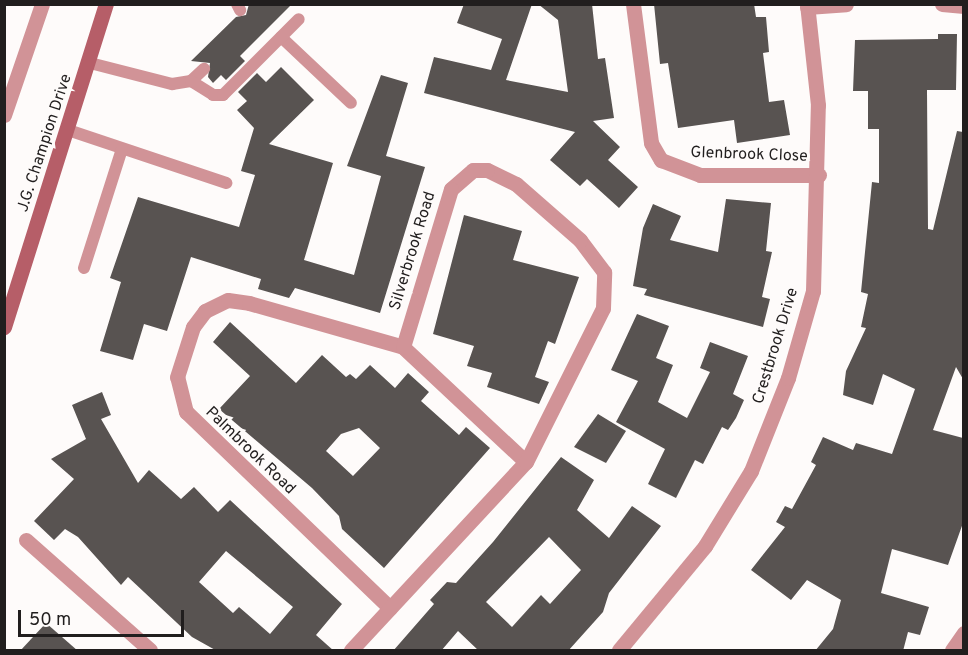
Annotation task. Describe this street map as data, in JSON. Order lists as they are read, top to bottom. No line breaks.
{"streets":{"main road":["J.G. Champion Drive"],"street":["Glenbrook Close","Silverbrook Road","Crestbrook Drive","Palmbrook Road"]},"crossings":[["Glenbrook Close","Crestbrook Drive"],["Silverbrook Road","Palmbrook Road"]],"scale_bar":"50 m"}
